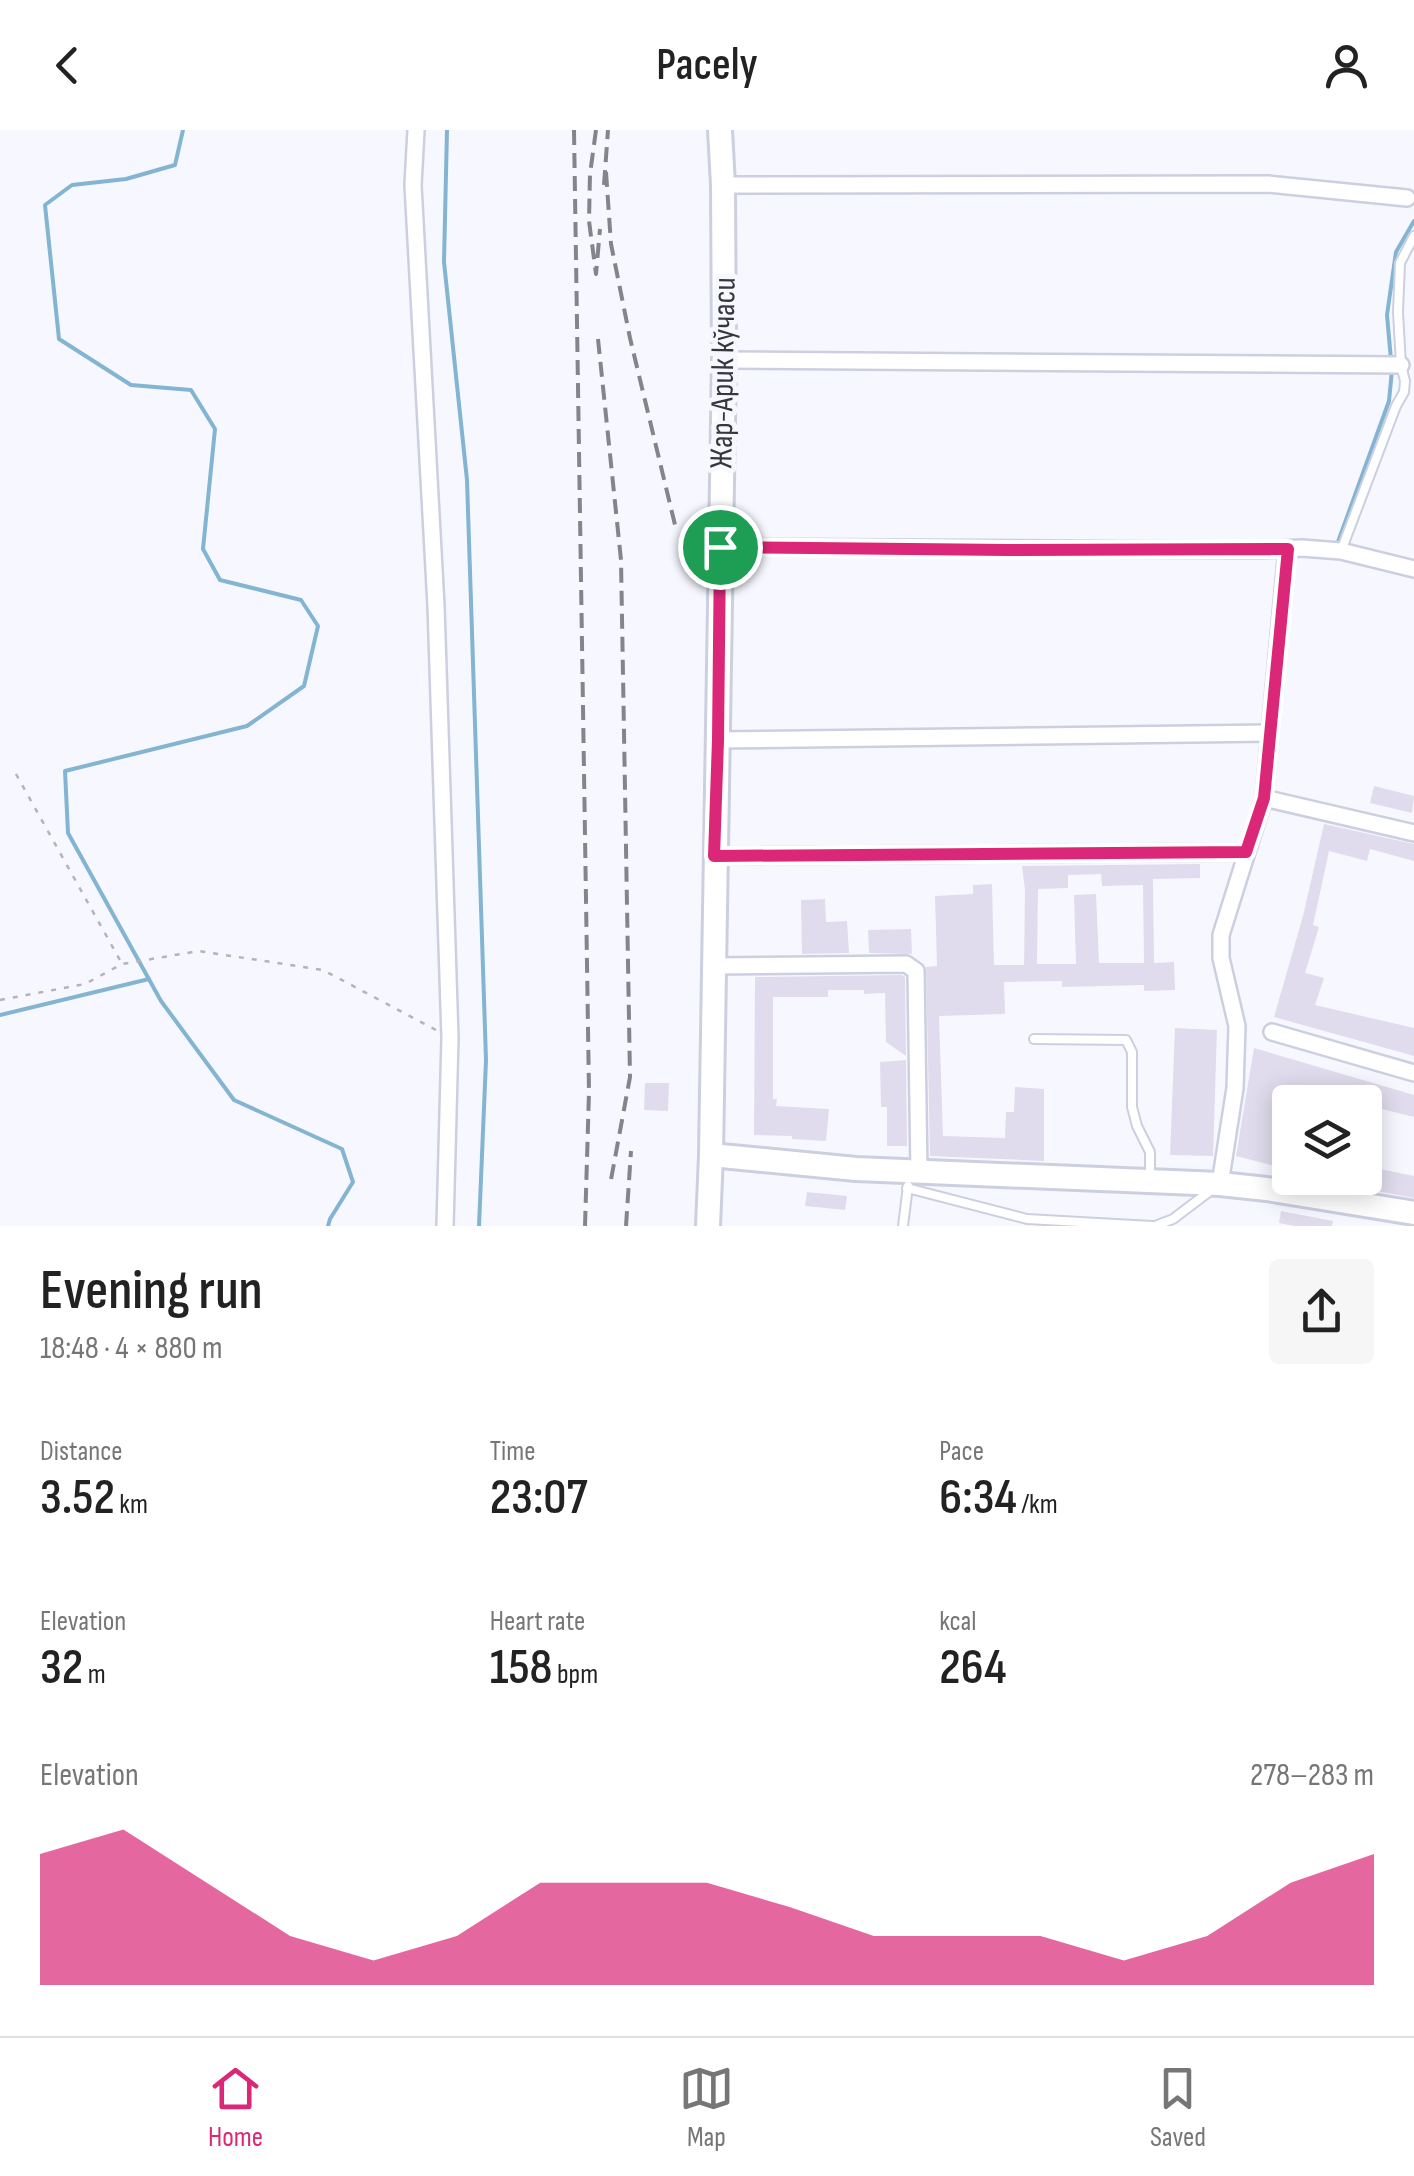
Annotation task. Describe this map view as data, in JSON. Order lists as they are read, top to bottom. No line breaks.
{"streets":{"main road":["Жар-Арик кўчаси"]},"page":{"header":"Pacely","heading":["Evening run","18:48 · 4 × 880 m"],"stats":[["Distance","3.52 km"],["Time","23:07"],["Pace","6:34 /km"],["Elevation","32 m"],["Heart rate","158 bpm"],["kcal","264"]],"chart":["Elevation","278–283 m"],"tabs":["Home","Map","Saved"]}}
